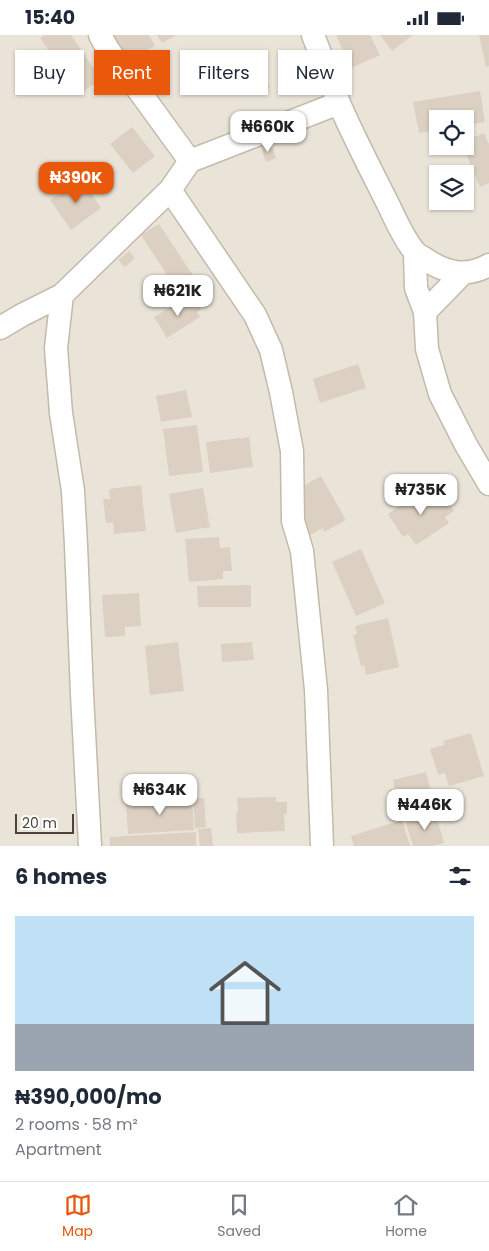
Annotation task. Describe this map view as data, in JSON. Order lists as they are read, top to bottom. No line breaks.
{"scale_bar":"20 m","page":{"status":"15:40","chip":["Buy","Rent","Filters","New"],"price":["₦660K","₦390K","₦621K","₦735K","₦634K","₦446K"],"scale":"20 m","heading":"6 homes","list":[{"name":"₦390,000/mo","note":"2 rooms · 58 m² · Apartment"}],"tabs":["Map","Saved","Home"]}}
